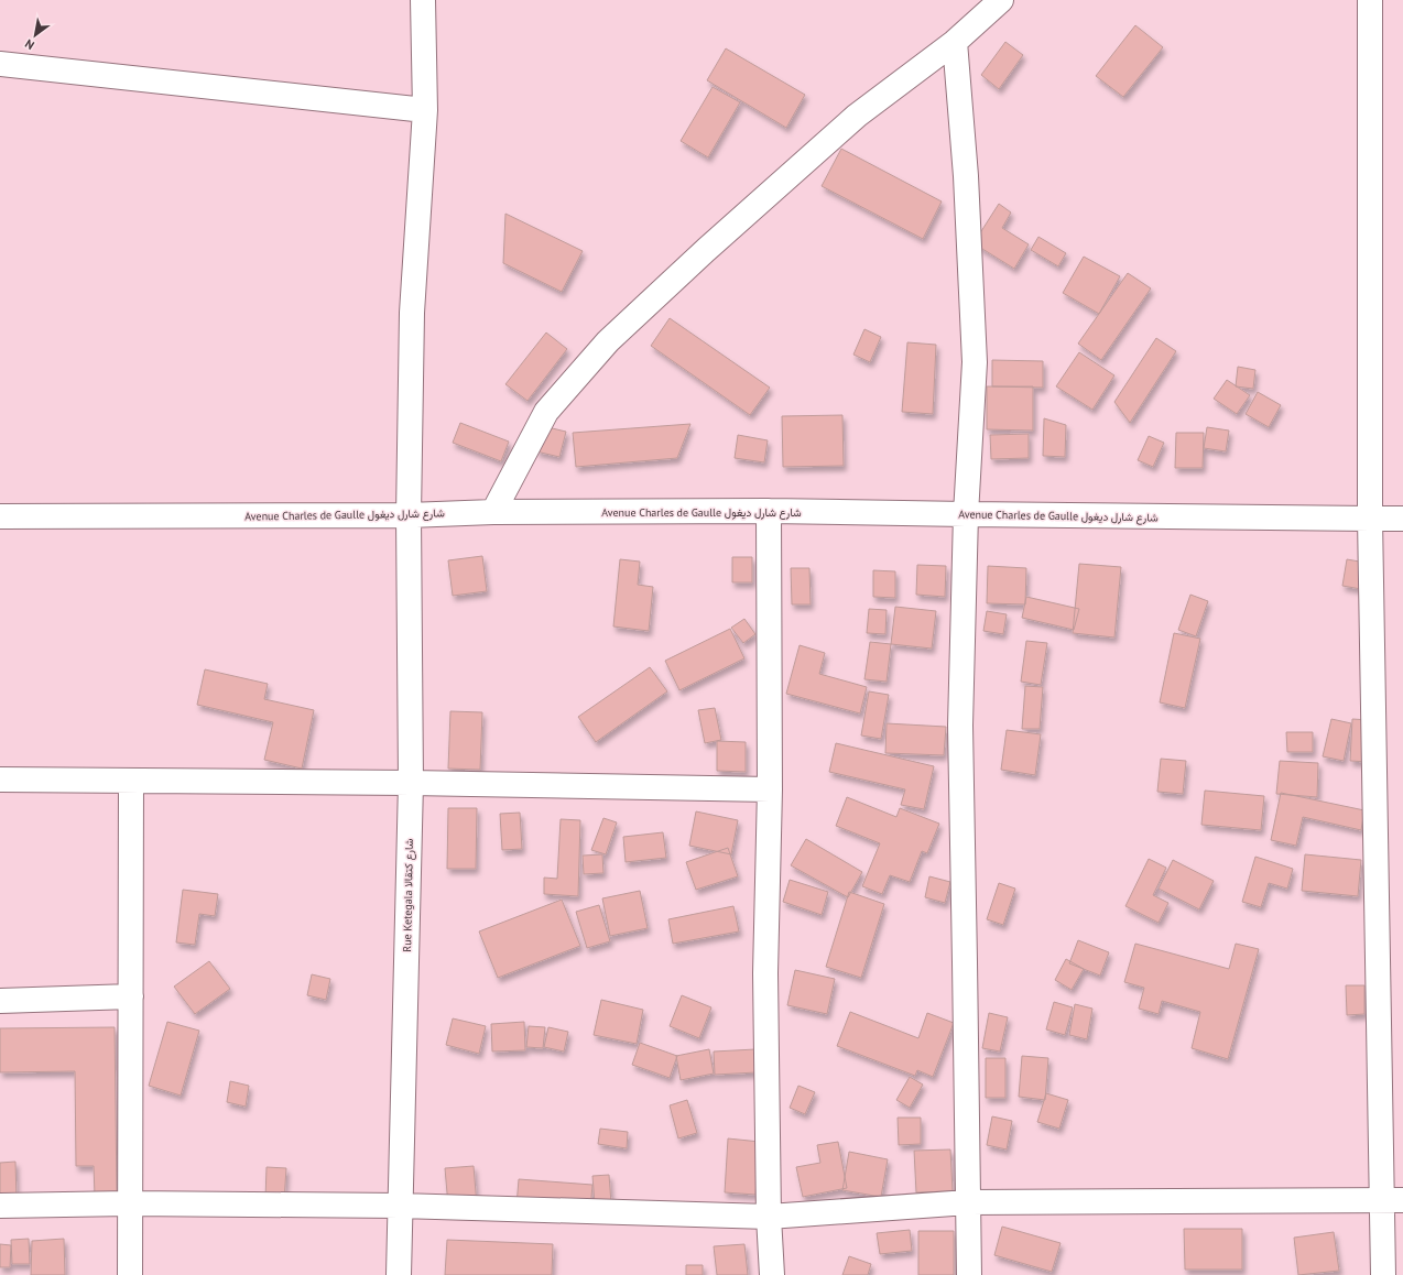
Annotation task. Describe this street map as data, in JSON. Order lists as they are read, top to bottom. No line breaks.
{"streets":{"street":["Avenue Charles de Gaulle شارع شارل ديغول","Rue Ketegala شارع كتقالا"]},"crossings":[["Avenue Charles de Gaulle شارع شارل ديغول","Rue Ketegala شارع كتقالا"]],"north":"bottom left"}
